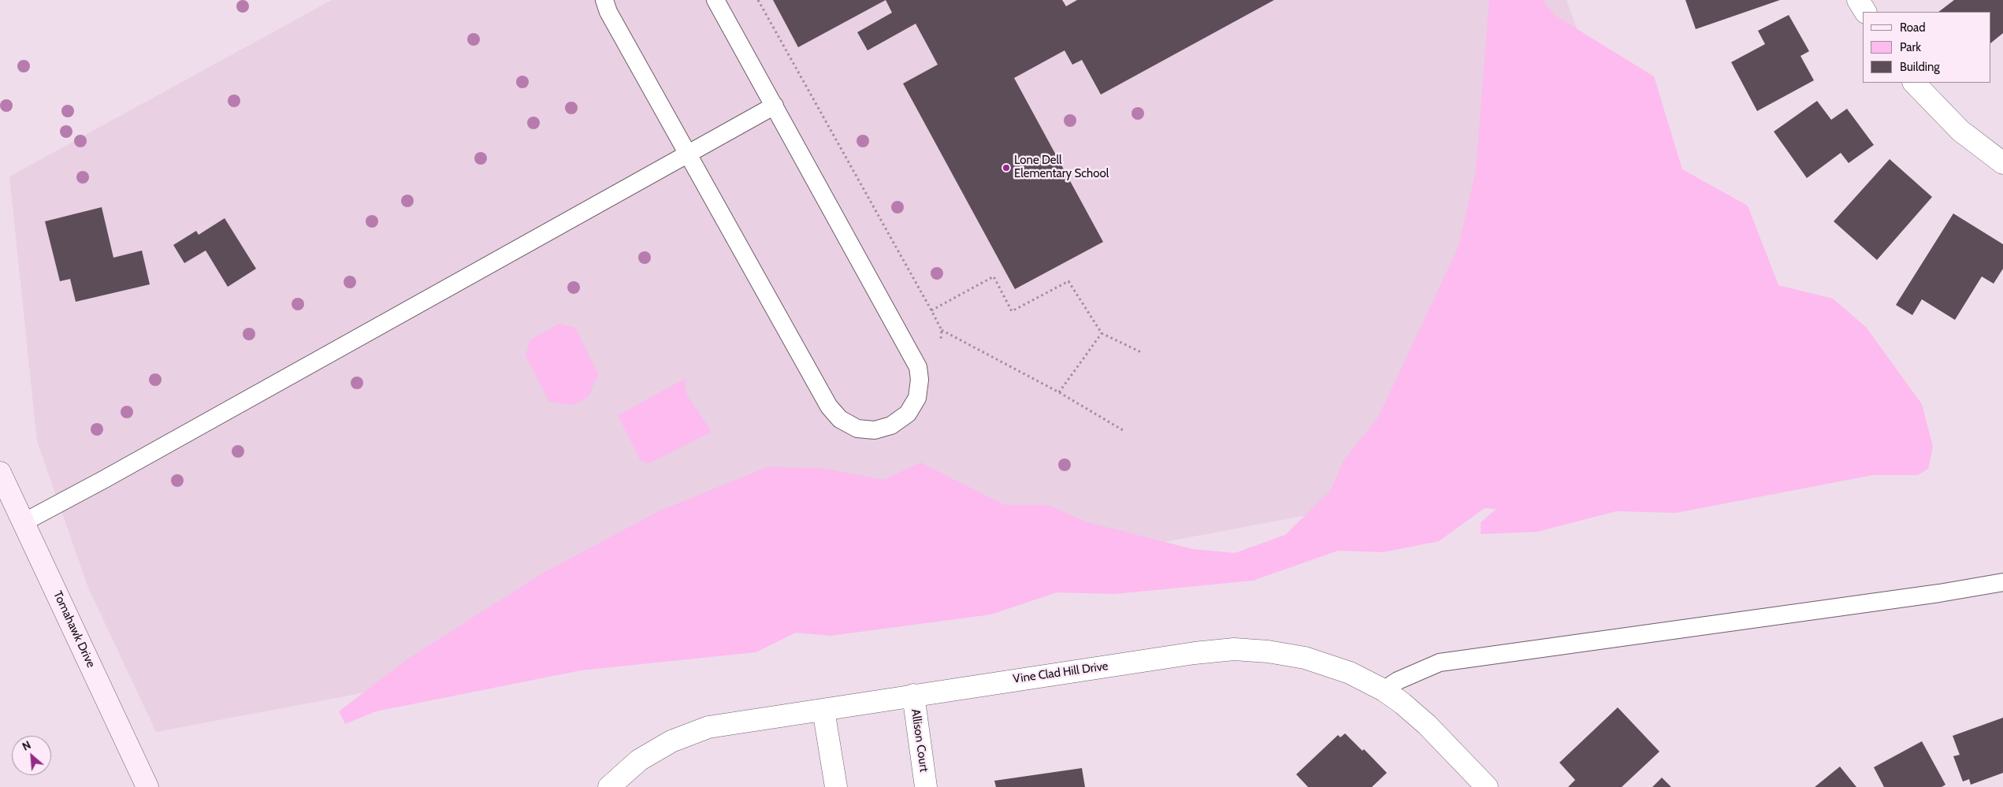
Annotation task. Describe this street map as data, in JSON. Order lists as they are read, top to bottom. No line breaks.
{"streets":{"street":["Tomahawk Drive","Vine Clad Hill Drive","Allison Court"]},"crossings":[["Vine Clad Hill Drive","Allison Court"]],"places":["Lone Dell Elementary School"],"legend":["Road","Park","Building"],"north":"top left"}
